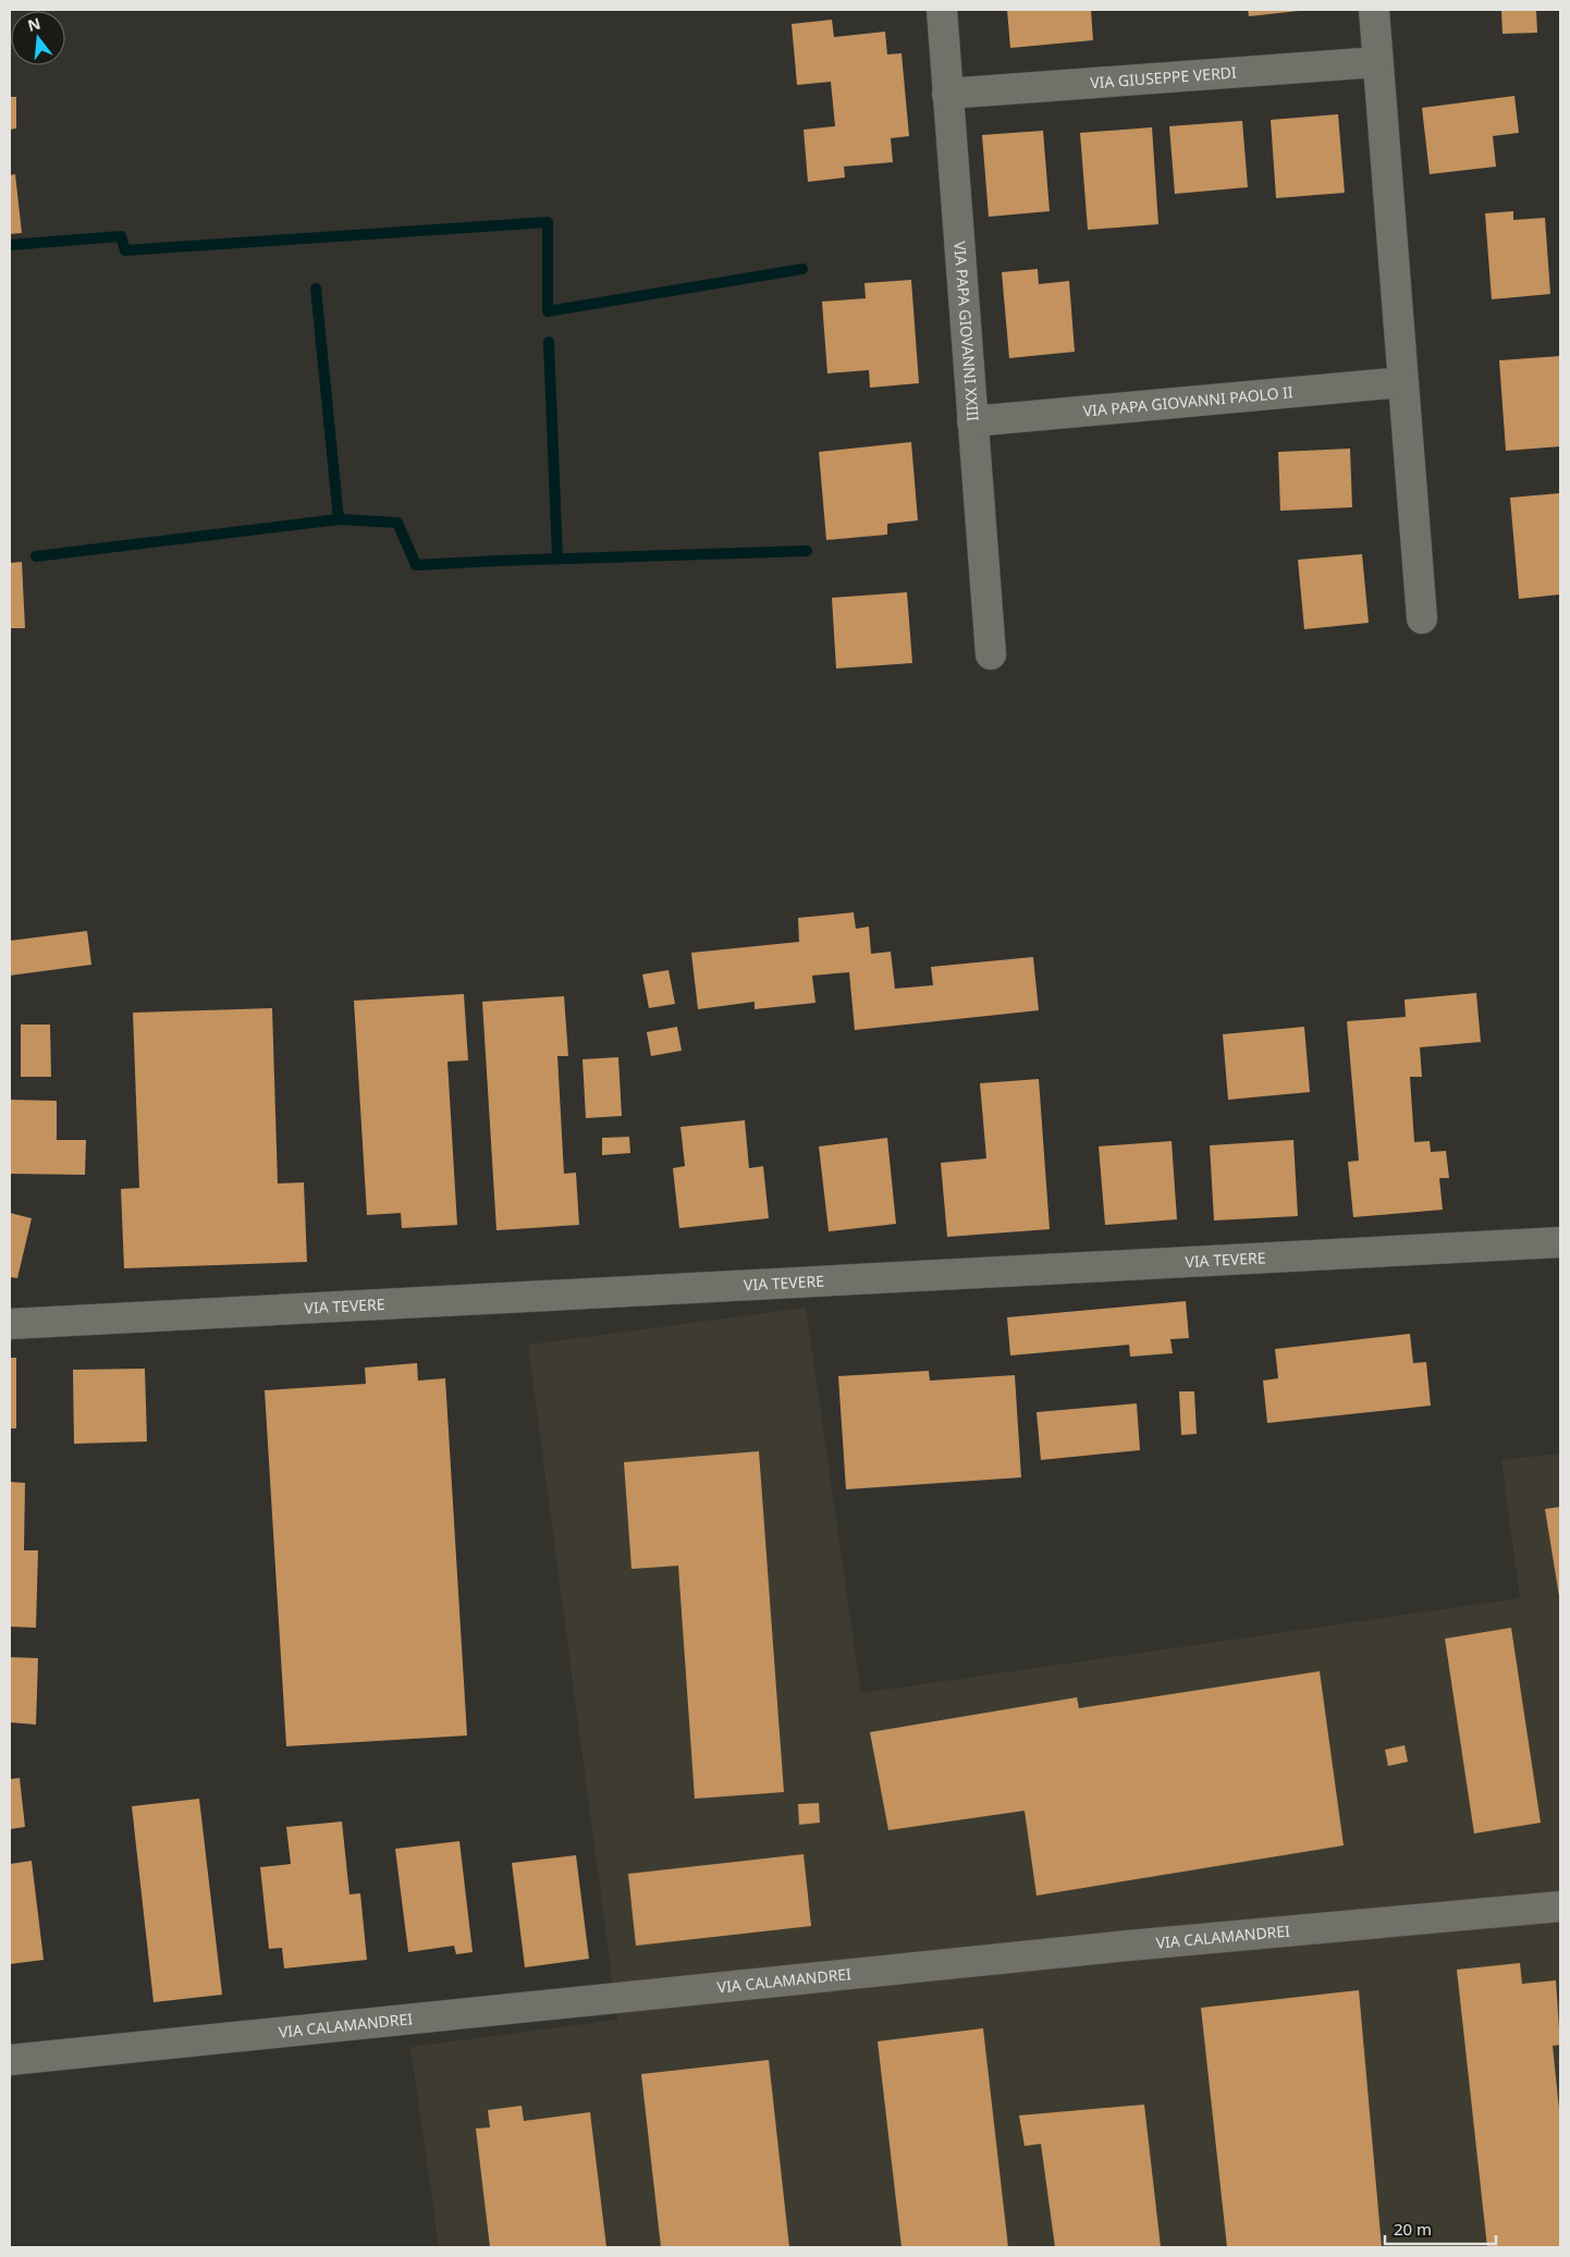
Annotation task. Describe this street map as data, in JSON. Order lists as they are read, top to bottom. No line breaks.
{"streets":{"street":["VIA GIUSEPPE VERDI","VIA PAPA GIOVANNI XXIII","VIA PAPA GIOVANNI PAOLO II","VIA TEVERE","VIA CALAMANDREI"]},"crossings":[["VIA GIUSEPPE VERDI","VIA PAPA GIOVANNI XXIII"],["VIA PAPA GIOVANNI XXIII","VIA PAPA GIOVANNI PAOLO II"]],"scale_bar":"20 m","north":"top"}
